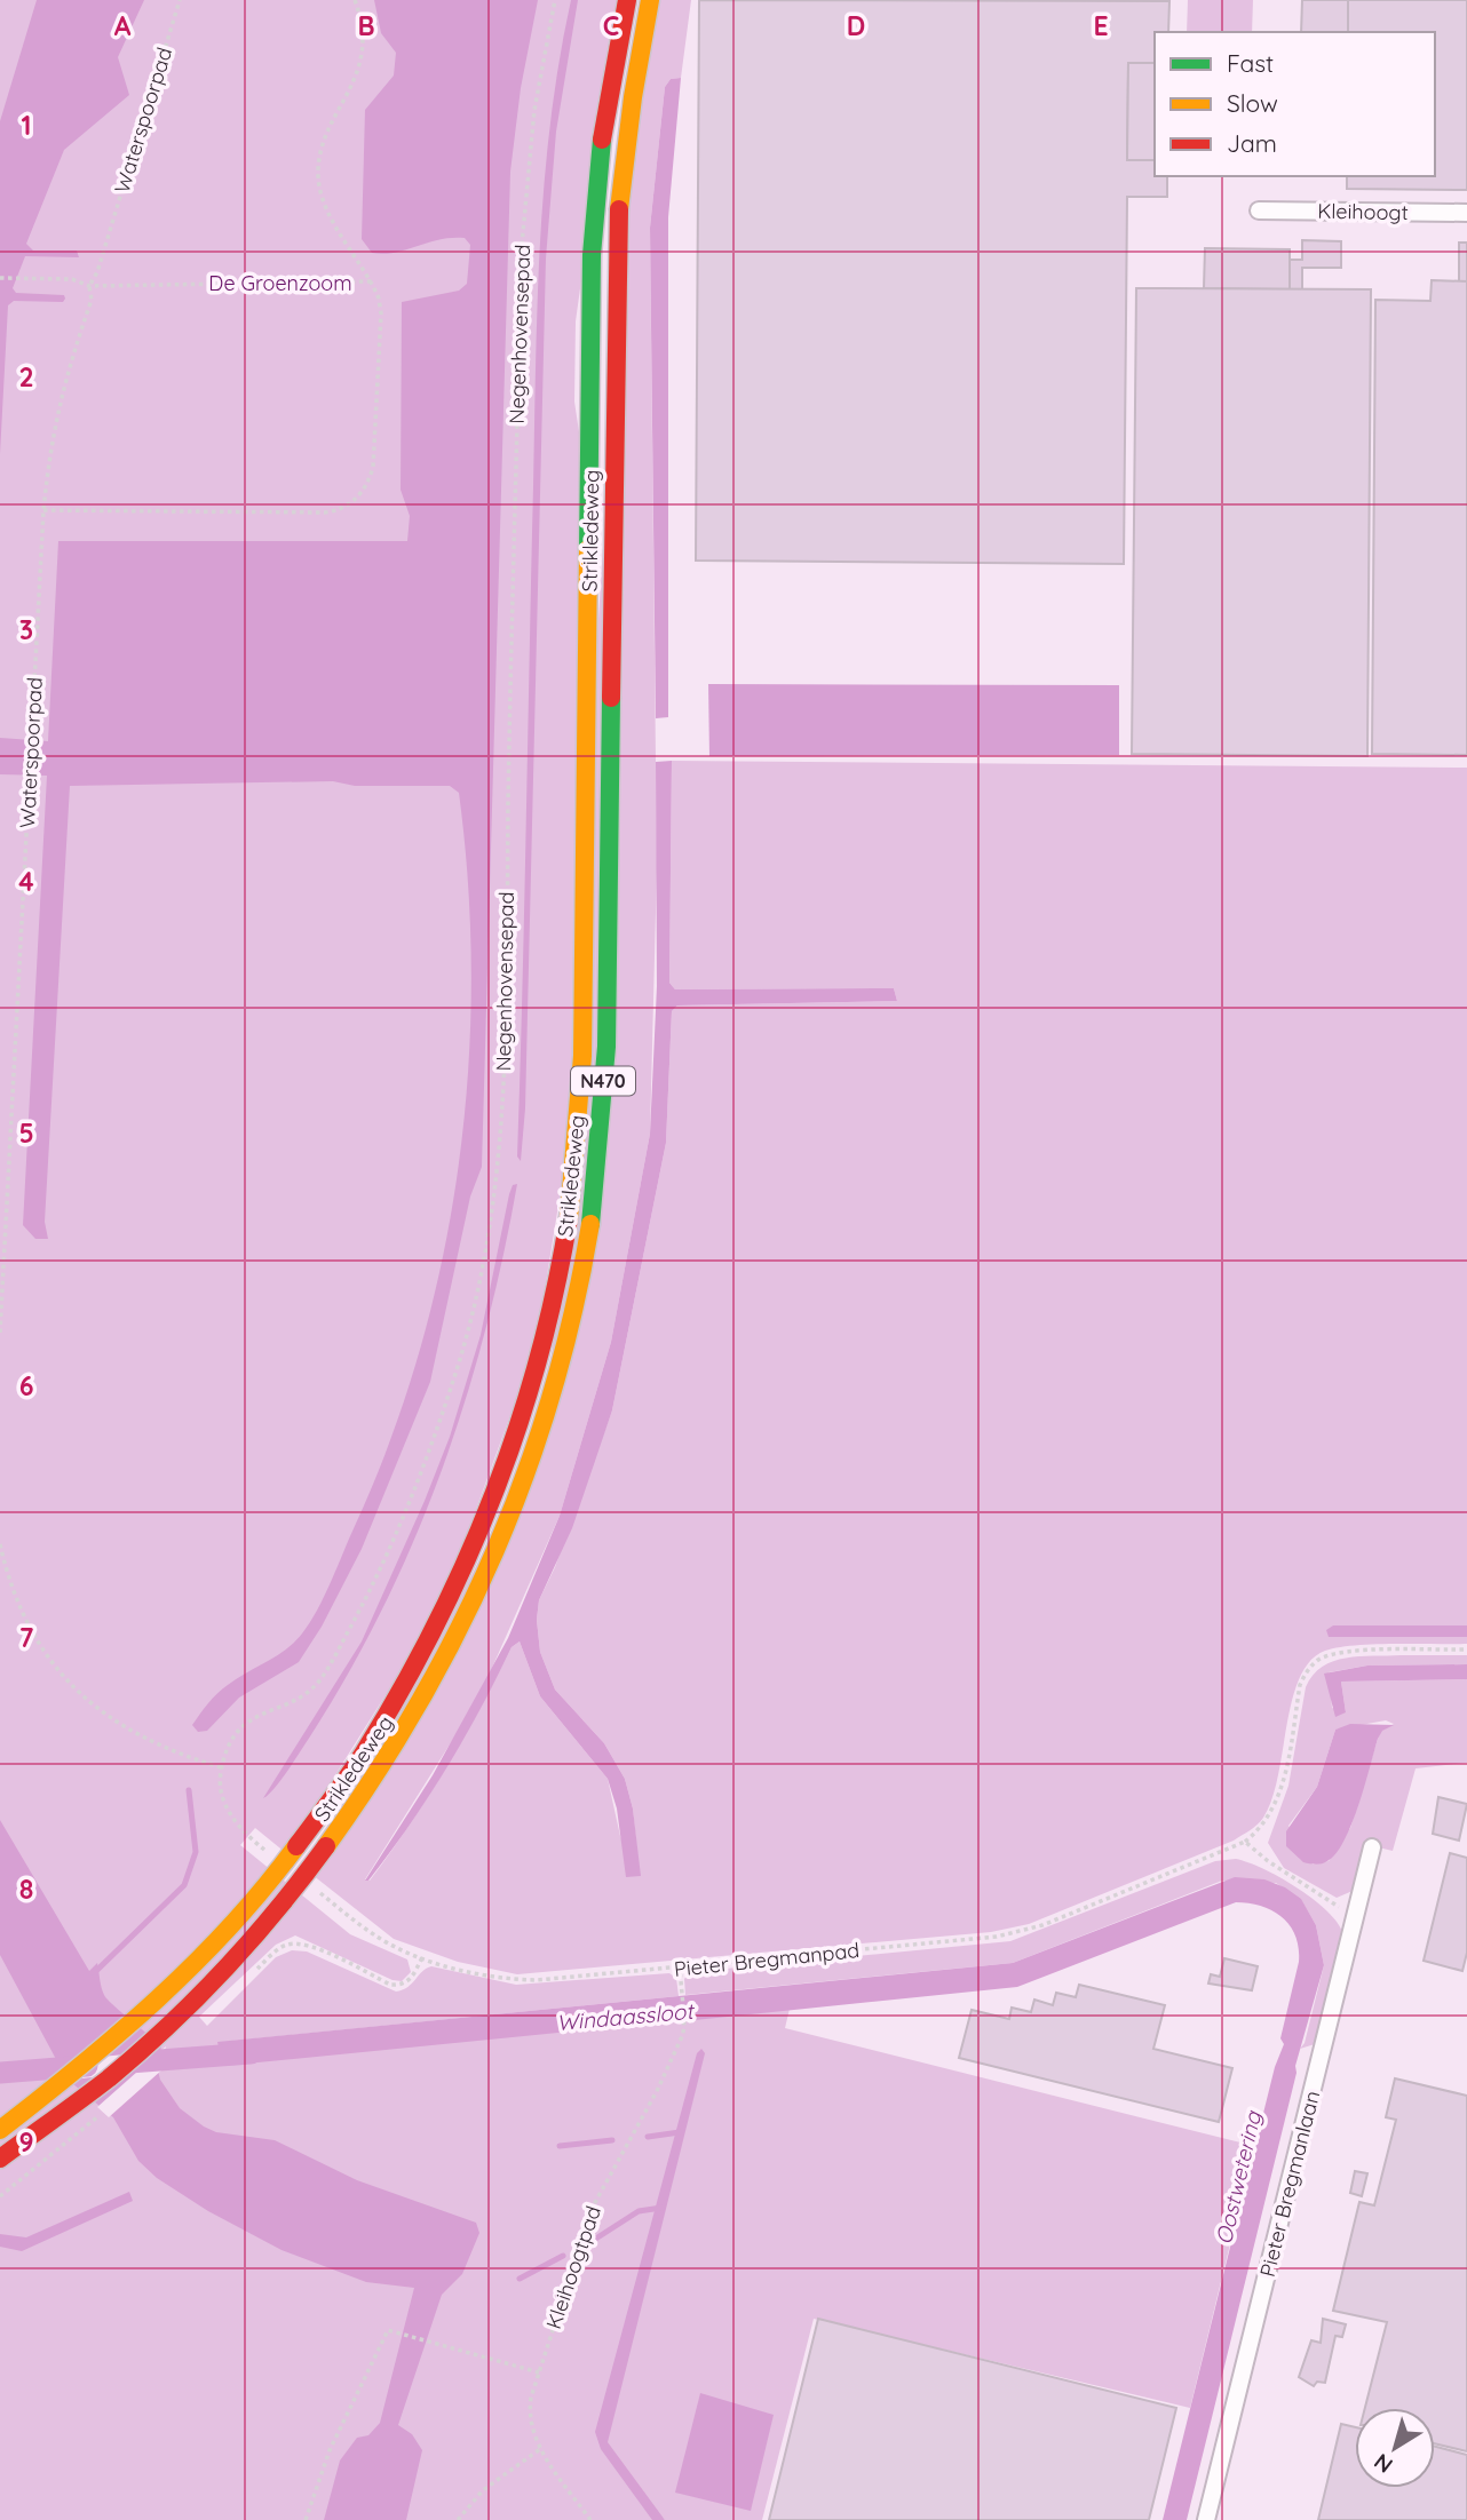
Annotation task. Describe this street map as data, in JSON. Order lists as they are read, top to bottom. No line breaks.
{"streets":{"main road":["Strikledeweg","N470"],"street":["Kleihoogt","Pieter Bregmanlaan"],"path":["Waterspoorpad","Negenhovensepad","Pieter Bregmanpad","Kleihoogtpad"]},"crossings":[["Pieter Bregmanpad","Kleihoogtpad"]],"water":["Windaassloot","Oostwetering"],"parks":["De Groenzoom"],"legend":["Fast","Slow","Jam"],"north":"bottom left","grid":{"columns":["A","B","C","D","E"],"rows":["1","2","3","4","5","6","7","8","9"]}}
